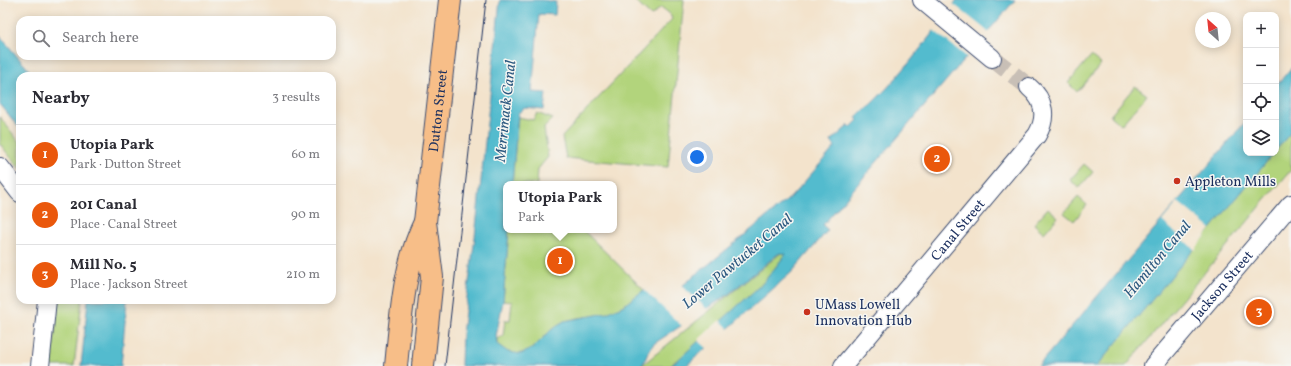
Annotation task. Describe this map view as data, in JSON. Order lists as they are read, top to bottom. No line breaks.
{"streets":{"main road":["Dutton Street"],"street":["Canal Street","Jackson Street"]},"water":["Merrimack Canal","Hamilton Canal","Lower Pawtucket Canal"],"places":["Appleton Mills","UMass Lowell Innovation Hub"],"north":"top left","page":{"map_buttons":["+","−"],"search":"Search here","heading":["Nearby","3 results"],"list":[{"mark":"1","name":"Utopia Park","note":"Park · Dutton Street","value":"60 m"},{"mark":"2","name":"201 Canal","note":"Place · Canal Street","value":"90 m"},{"mark":"3","name":"Mill No. 5","note":"Place · Jackson Street","value":"210 m"}],"pins":["2","1","3"],"popup":["Utopia Park","Park"]}}
